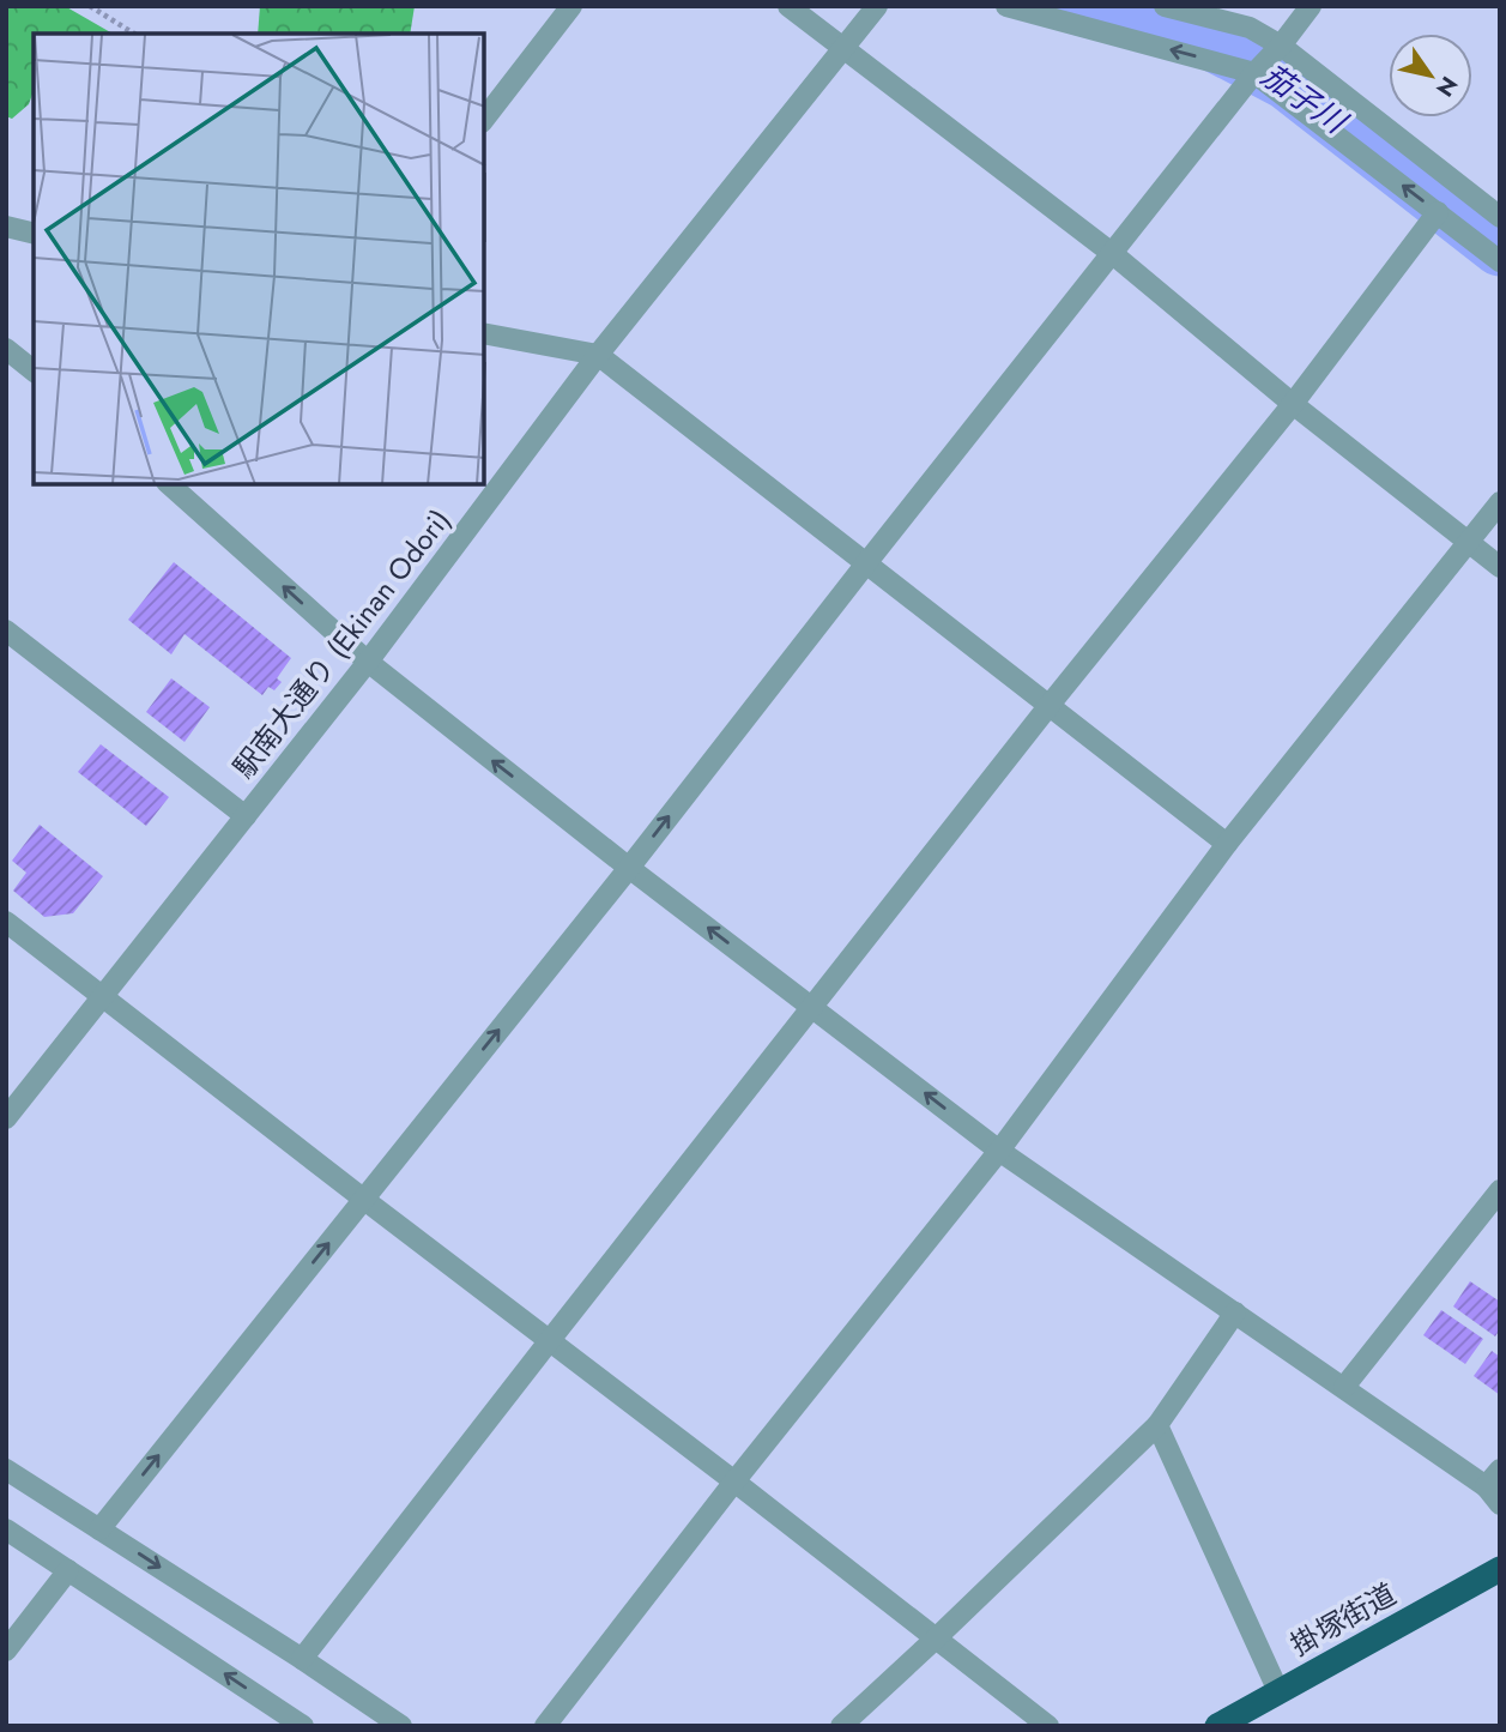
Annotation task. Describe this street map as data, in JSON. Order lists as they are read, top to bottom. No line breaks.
{"streets":{"highway":["掛塚街道"],"street":["駅南大通り (Ekinan Odori)"]},"water":["茄子川"],"north":"bottom right"}
